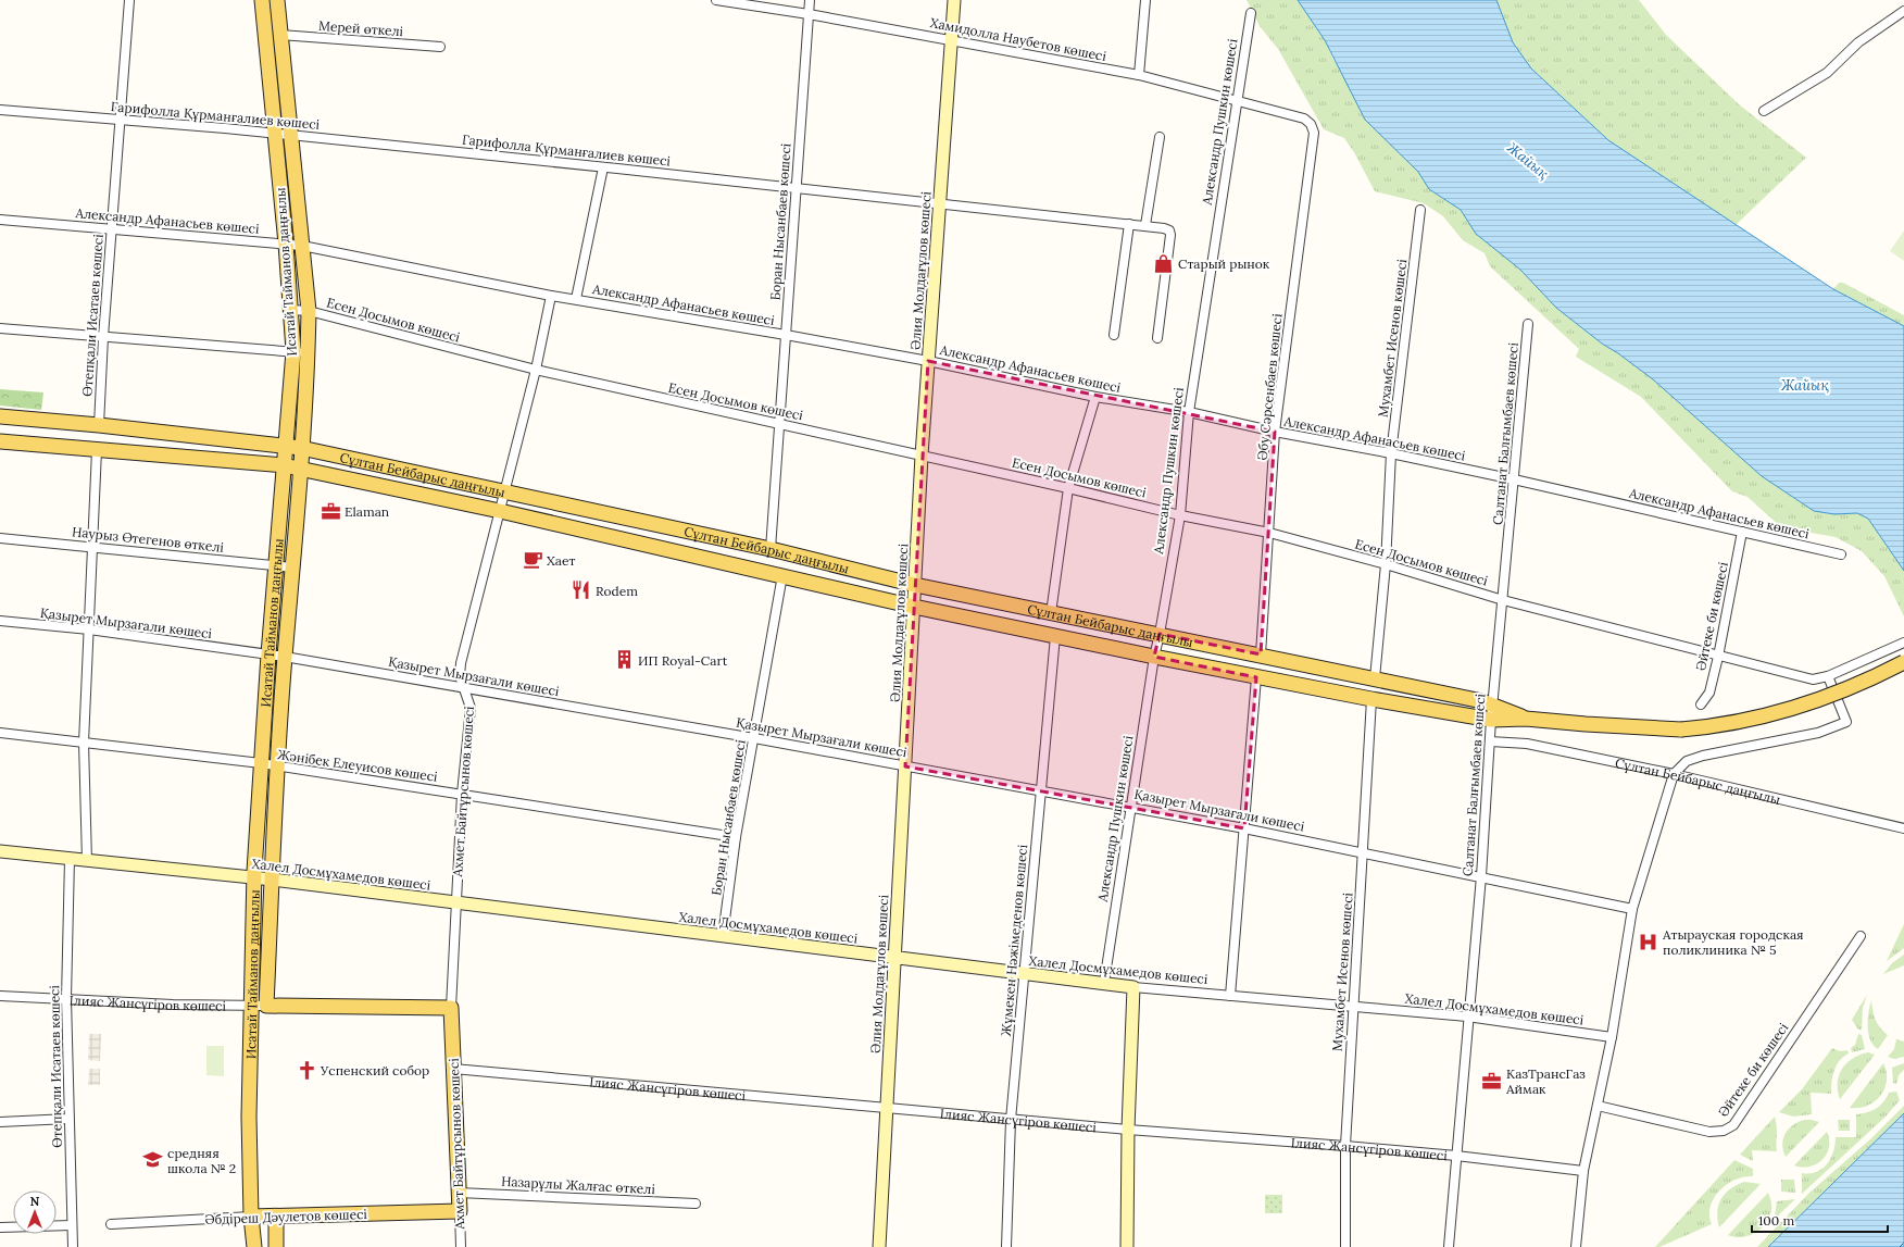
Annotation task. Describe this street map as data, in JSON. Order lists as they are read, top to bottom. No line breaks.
{"streets":{"main road":["Исатай Тайманов даңғылы","Сұлтан Бейбарыс даңғылы","Ахмет Байтұрсынов көшесі","Ілияс Жансүгіров көшесі","Әбдіреш Дәулетов көшесі"],"street":["Мерей өткелі","Хамидолла Наубетов көшесі","Гарифолла Құрманғалиев көшесі","Александр Пушкин көшесі","Александр Афанасьев көшесі","Боран Нысанбаев көшесі","Әлия Молдағұлов көшесі","Өтепқали Исатаев көшесі","Есен Досымов көшесі","Мухамбет Исенов көшесі","Әбу Сәрсенбаев көшесі","Салтанат Балғымбаев көшесі","Наурыз Өтегенов өткелі","Әйтеке би көшесі","Қазырет Мырзағали көшесі","Жәнібек Елеуисов көшесі","Халел Досмұхамедов көшесі","Жұмекен Нәжімеденов көшесі","Назарұлы Жалғас өткелі"]},"crossings":[["Мерей өткелі","Исатай Тайманов даңғылы"],["Хамидолла Наубетов көшесі","Александр Пушкин көшесі"],["Хамидолла Наубетов көшесі","Боран Нысанбаев көшесі"],["Хамидолла Наубетов көшесі","Әлия Молдағұлов көшесі"],["Хамидолла Наубетов көшесі","Әбу Сәрсенбаев көшесі"],["Гарифолла Құрманғалиев көшесі","Боран Нысанбаев көшесі"],["Гарифолла Құрманғалиев көшесі","Әлия Молдағұлов көшесі"],["Гарифолла Құрманғалиев көшесі","Исатай Тайманов даңғылы"],["Гарифолла Құрманғалиев көшесі","Өтепқали Исатаев көшесі"],["Александр Пушкин көшесі","Александр Афанасьев көшесі"],["Александр Пушкин көшесі","Есен Досымов көшесі"],["Александр Пушкин көшесі","Сұлтан Бейбарыс даңғылы"],["Александр Пушкин көшесі","Қазырет Мырзағали көшесі"],["Александр Пушкин көшесі","Халел Досмұхамедов көшесі"],["Александр Афанасьев көшесі","Боран Нысанбаев көшесі"],["Александр Афанасьев көшесі","Әлия Молдағұлов көшесі"],["Александр Афанасьев көшесі","Исатай Тайманов даңғылы"],["Александр Афанасьев көшесі","Өтепқали Исатаев көшесі"],["Александр Афанасьев көшесі","Мухамбет Исенов көшесі"],["Александр Афанасьев көшесі","Әбу Сәрсенбаев көшесі"],["Александр Афанасьев көшесі","Салтанат Балғымбаев көшесі"],["Александр Афанасьев көшесі","Әйтеке би көшесі"],["Александр Афанасьев көшесі","Ахмет Байтұрсынов көшесі"],["Боран Нысанбаев көшесі","Есен Досымов көшесі"],["Боран Нысанбаев көшесі","Сұлтан Бейбарыс даңғылы"],["Боран Нысанбаев көшесі","Қазырет Мырзағали көшесі"],["Боран Нысанбаев көшесі","Жәнібек Елеуисов көшесі"],["Боран Нысанбаев көшесі","Халел Досмұхамедов көшесі"],["Әлия Молдағұлов көшесі","Есен Досымов көшесі"],["Әлия Молдағұлов көшесі","Сұлтан Бейбарыс даңғылы"],["Әлия Молдағұлов көшесі","Қазырет Мырзағали көшесі"],["Әлия Молдағұлов көшесі","Халел Досмұхамедов көшесі"],["Әлия Молдағұлов көшесі","Ілияс Жансүгіров көшесі"],["Исатай Тайманов даңғылы","Есен Досымов көшесі"],["Исатай Тайманов даңғылы","Сұлтан Бейбарыс даңғылы"],["Исатай Тайманов даңғылы","Наурыз Өтегенов өткелі"],["Исатай Тайманов даңғылы","Қазырет Мырзағали көшесі"],["Исатай Тайманов даңғылы","Жәнібек Елеуисов көшесі"],["Исатай Тайманов даңғылы","Халел Досмұхамедов көшесі"],["Исатай Тайманов даңғылы","Ілияс Жансүгіров көшесі"],["Исатай Тайманов даңғылы","Әбдіреш Дәулетов көшесі"],["Өтепқали Исатаев көшесі","Сұлтан Бейбарыс даңғылы"],["Өтепқали Исатаев көшесі","Халел Досмұхамедов көшесі"],["Өтепқали Исатаев көшесі","Ілияс Жансүгіров көшесі"],["Есен Досымов көшесі","Мухамбет Исенов көшесі"],["Есен Досымов көшесі","Әбу Сәрсенбаев көшесі"],["Есен Досымов көшесі","Салтанат Балғымбаев көшесі"],["Есен Досымов көшесі","Әйтеке би көшесі"],["Есен Досымов көшесі","Ахмет Байтұрсынов көшесі"],["Мухамбет Исенов көшесі","Сұлтан Бейбарыс даңғылы"],["Мухамбет Исенов көшесі","Қазырет Мырзағали көшесі"],["Мухамбет Исенов көшесі","Халел Досмұхамедов көшесі"],["Мухамбет Исенов көшесі","Ілияс Жансүгіров көшесі"],["Әбу Сәрсенбаев көшесі","Сұлтан Бейбарыс даңғылы"],["Салтанат Балғымбаев көшесі","Сұлтан Бейбарыс даңғылы"],["Салтанат Балғымбаев көшесі","Қазырет Мырзағали көшесі"],["Салтанат Балғымбаев көшесі","Халел Досмұхамедов көшесі"],["Салтанат Балғымбаев көшесі","Ілияс Жансүгіров көшесі"],["Сұлтан Бейбарыс даңғылы","Ахмет Байтұрсынов көшесі"],["Сұлтан Бейбарыс даңғылы","Жұмекен Нәжімеденов көшесі"],["Қазырет Мырзағали көшесі","Ахмет Байтұрсынов көшесі"],["Қазырет Мырзағали көшесі","Жұмекен Нәжімеденов көшесі"],["Жәнібек Елеуисов көшесі","Ахмет Байтұрсынов көшесі"],["Ахмет Байтұрсынов көшесі","Халел Досмұхамедов көшесі"],["Ахмет Байтұрсынов көшесі","Ілияс Жансүгіров көшесі"],["Ахмет Байтұрсынов көшесі","Назарұлы Жалғас өткелі"],["Ахмет Байтұрсынов көшесі","Әбдіреш Дәулетов көшесі"],["Халел Досмұхамедов көшесі","Жұмекен Нәжімеденов көшесі"],["Жұмекен Нәжімеденов көшесі","Ілияс Жансүгіров көшесі"]],"water":["Жайық"],"places":{"shop":["Старый рынок"],"office":["Elaman","КазТрансГаз Аймак"],"cafe":["Хает"],"restaurant":["Rodem"],"building":["ИП Royal-Cart"],"hospital":["Атырауская городская поликлиника № 5"],"church":["Успенский собор"],"school or university":["cредняя школа № 2"]},"scale_bar":"100 m","north":"top"}
